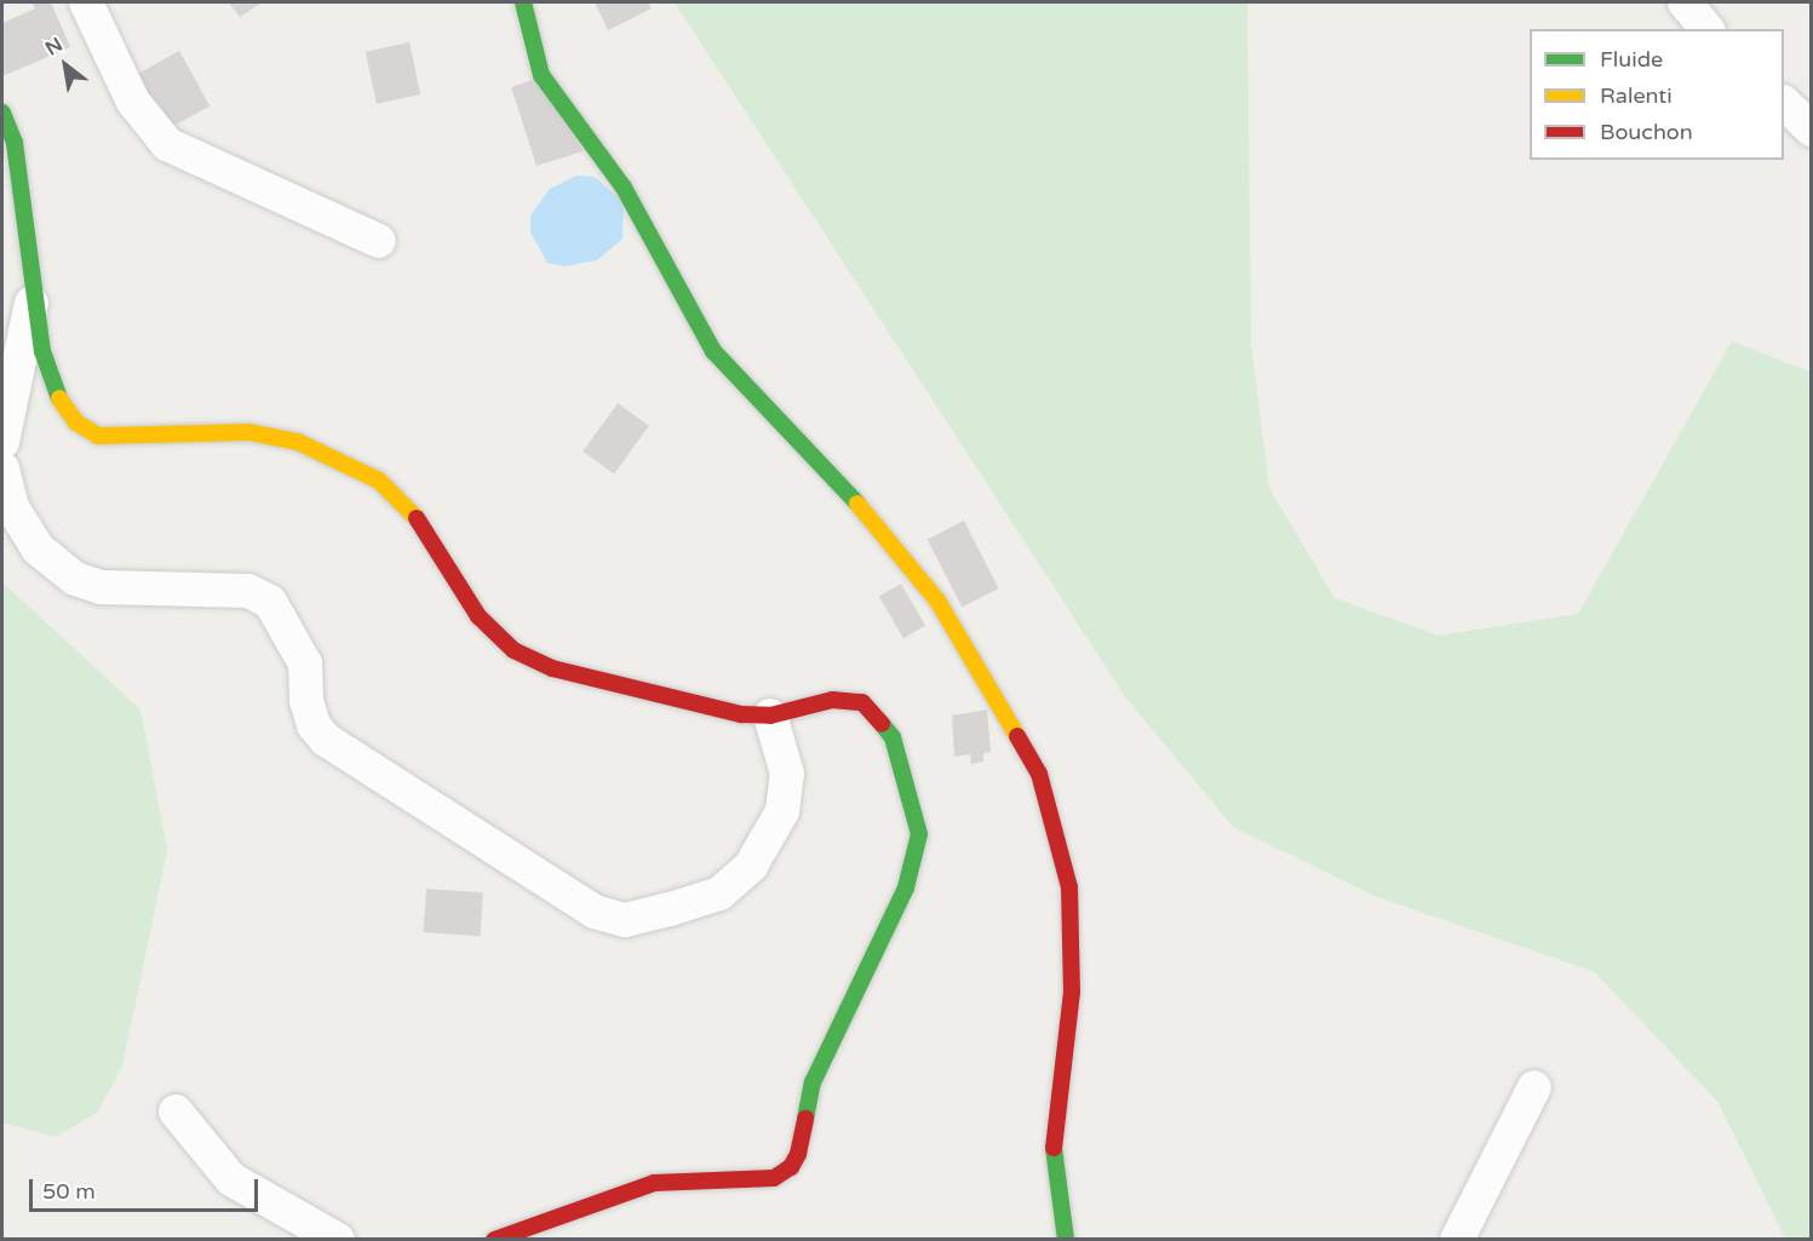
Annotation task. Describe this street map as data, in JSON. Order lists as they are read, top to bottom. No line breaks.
{"legend":["Fluide","Ralenti","Bouchon"],"scale_bar":"50 m","north":"top left"}
